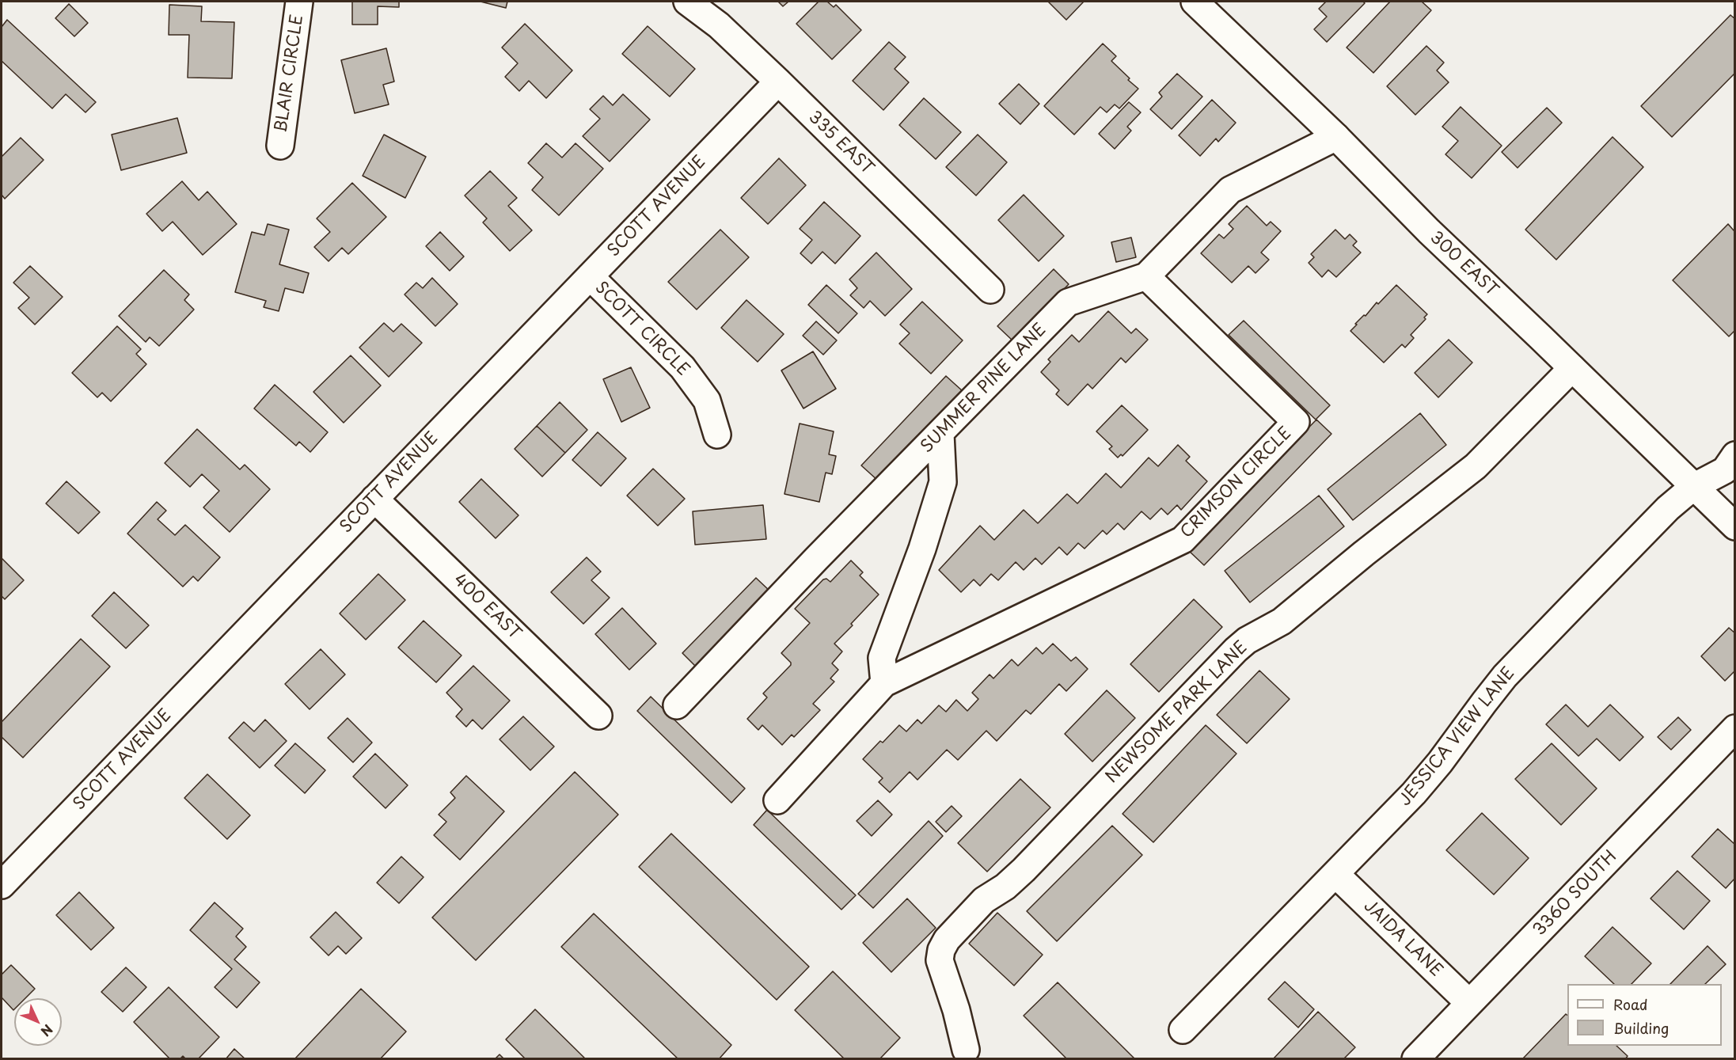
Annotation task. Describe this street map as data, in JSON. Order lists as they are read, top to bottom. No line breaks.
{"streets":{"street":["BLAIR CIRCLE","335 EAST","SCOTT AVENUE","300 EAST","SCOTT CIRCLE","SUMMER PINE LANE","CRIMSON CIRCLE","400 EAST","NEWSOME PARK LANE","JESSICA VIEW LANE","3360 SOUTH","JAIDA LANE"]},"crossings":[["335 EAST","SCOTT AVENUE"],["SCOTT AVENUE","SCOTT CIRCLE"],["SCOTT AVENUE","400 EAST"],["300 EAST","SUMMER PINE LANE"],["300 EAST","NEWSOME PARK LANE"],["300 EAST","JESSICA VIEW LANE"],["SUMMER PINE LANE","CRIMSON CIRCLE"],["JESSICA VIEW LANE","JAIDA LANE"],["3360 SOUTH","JAIDA LANE"]],"legend":["Road","Building"],"north":"bottom right"}
